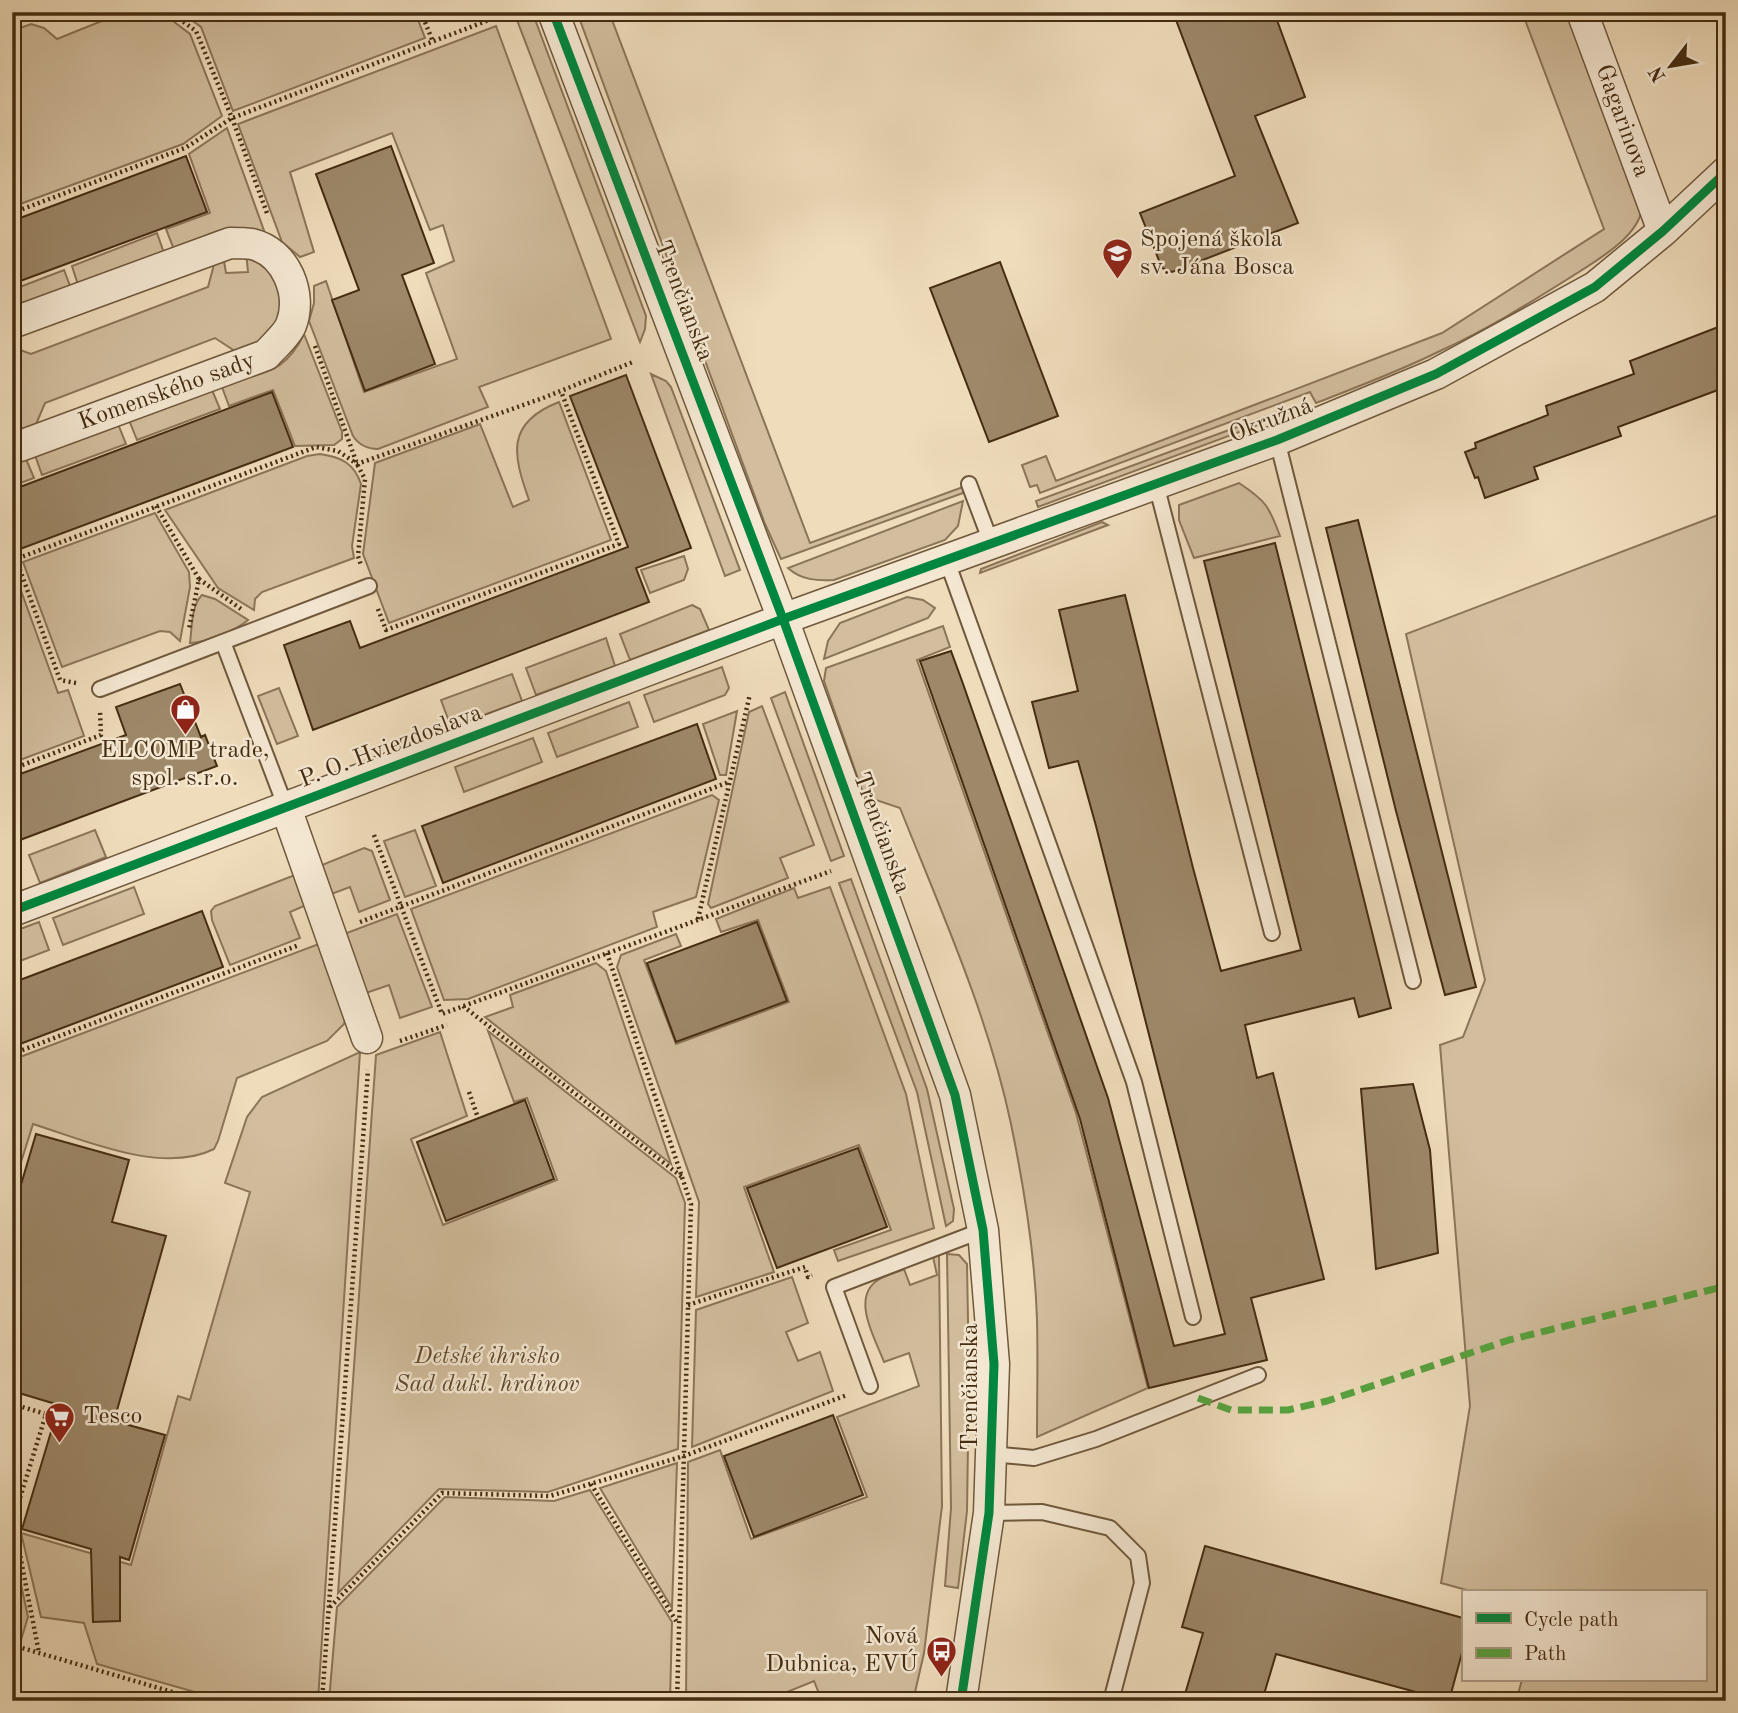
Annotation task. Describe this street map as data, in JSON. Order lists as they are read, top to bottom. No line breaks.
{"streets":{"street":["Gagarinova","Trenčianska","Komenského sady","Okružná","P. O. Hviezdoslava"]},"crossings":[["Gagarinova","Okružná"],["Trenčianska","Okružná"],["Trenčianska","P. O. Hviezdoslava"],["Okružná","P. O. Hviezdoslava"]],"parks":["Detské ihrisko Sad dukl. hrdinov"],"places":{"school or university":["Spojená škola sv. Jána Bosca"],"shop":["ELCOMP trade, spol. s.r.o."],"supermarket":["Tesco"],"bus stop":["Nová Dubnica, EVÚ"]},"legend":["Cycle path","Path"],"north":"bottom left"}
